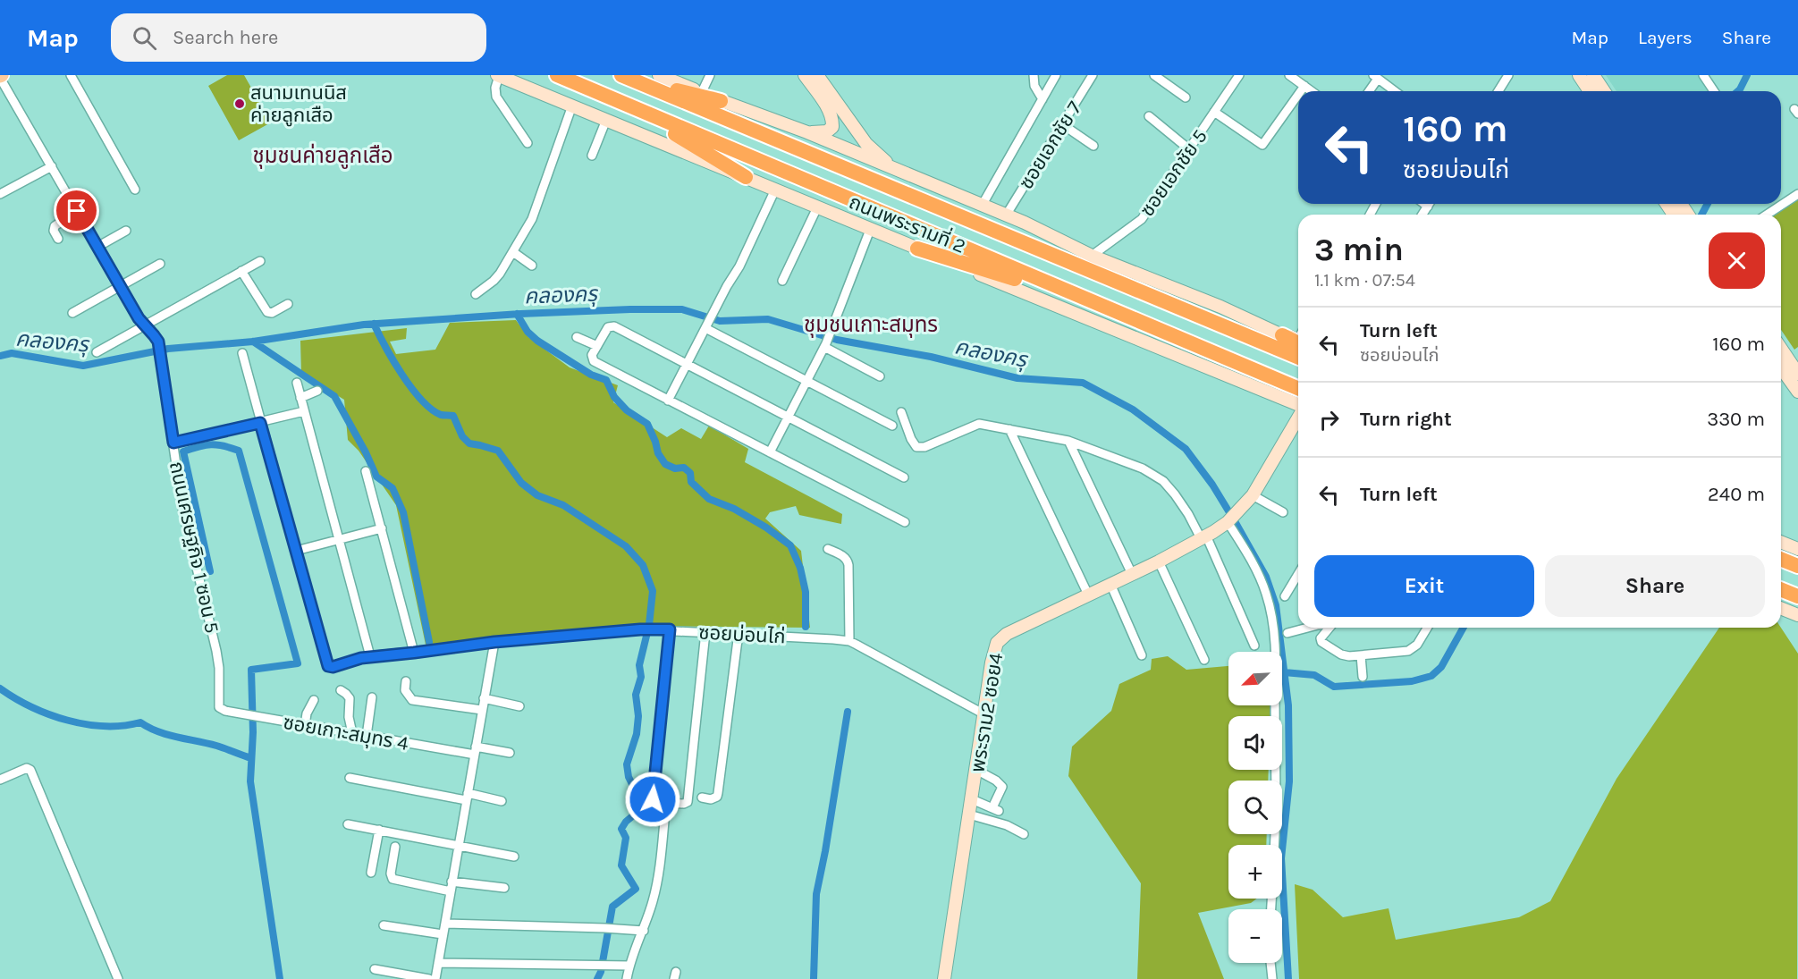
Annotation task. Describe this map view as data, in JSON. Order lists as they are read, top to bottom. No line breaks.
{"streets":{"highway":["ถนนพระรามที่ 2"],"main road":["พระราม2 ซอย4"],"street":["ซอยเอกชัย 7","ซอยเอกชัย 5","ถนนเศรษฐกิจ 1 ซอน 5","ซอยบ่อนไก่","ซอยเกาะสมุทร 4"]},"crossings":[["ถนนเศรษฐกิจ 1 ซอน 5","ซอยเกาะสมุทร 4"],["ซอยบ่อนไก่","พระราม2 ซอย4"]],"districts":["ชุมชนค่ายลูกเสือ","ชุมชนเกาะสมุทร"],"water":["คลองครุ"],"places":["สนามเทนนิส ค่ายลูกเสือ"],"north":"bottom left","page":{"header":"Map","search":"Search here","nav":["Map","Layers","Share"],"turn":["160 m","ซอยบ่อนไก่"],"heading":["3 min","1.1 km · 07:54"],"list":[{"name":"Turn left","note":"ซอยบ่อนไก่","value":"160 m"},{"name":"Turn right","value":"330 m"},{"name":"Turn left","value":"240 m"}],"buttons":["Exit","Share"],"map_buttons":["+","−"]}}
